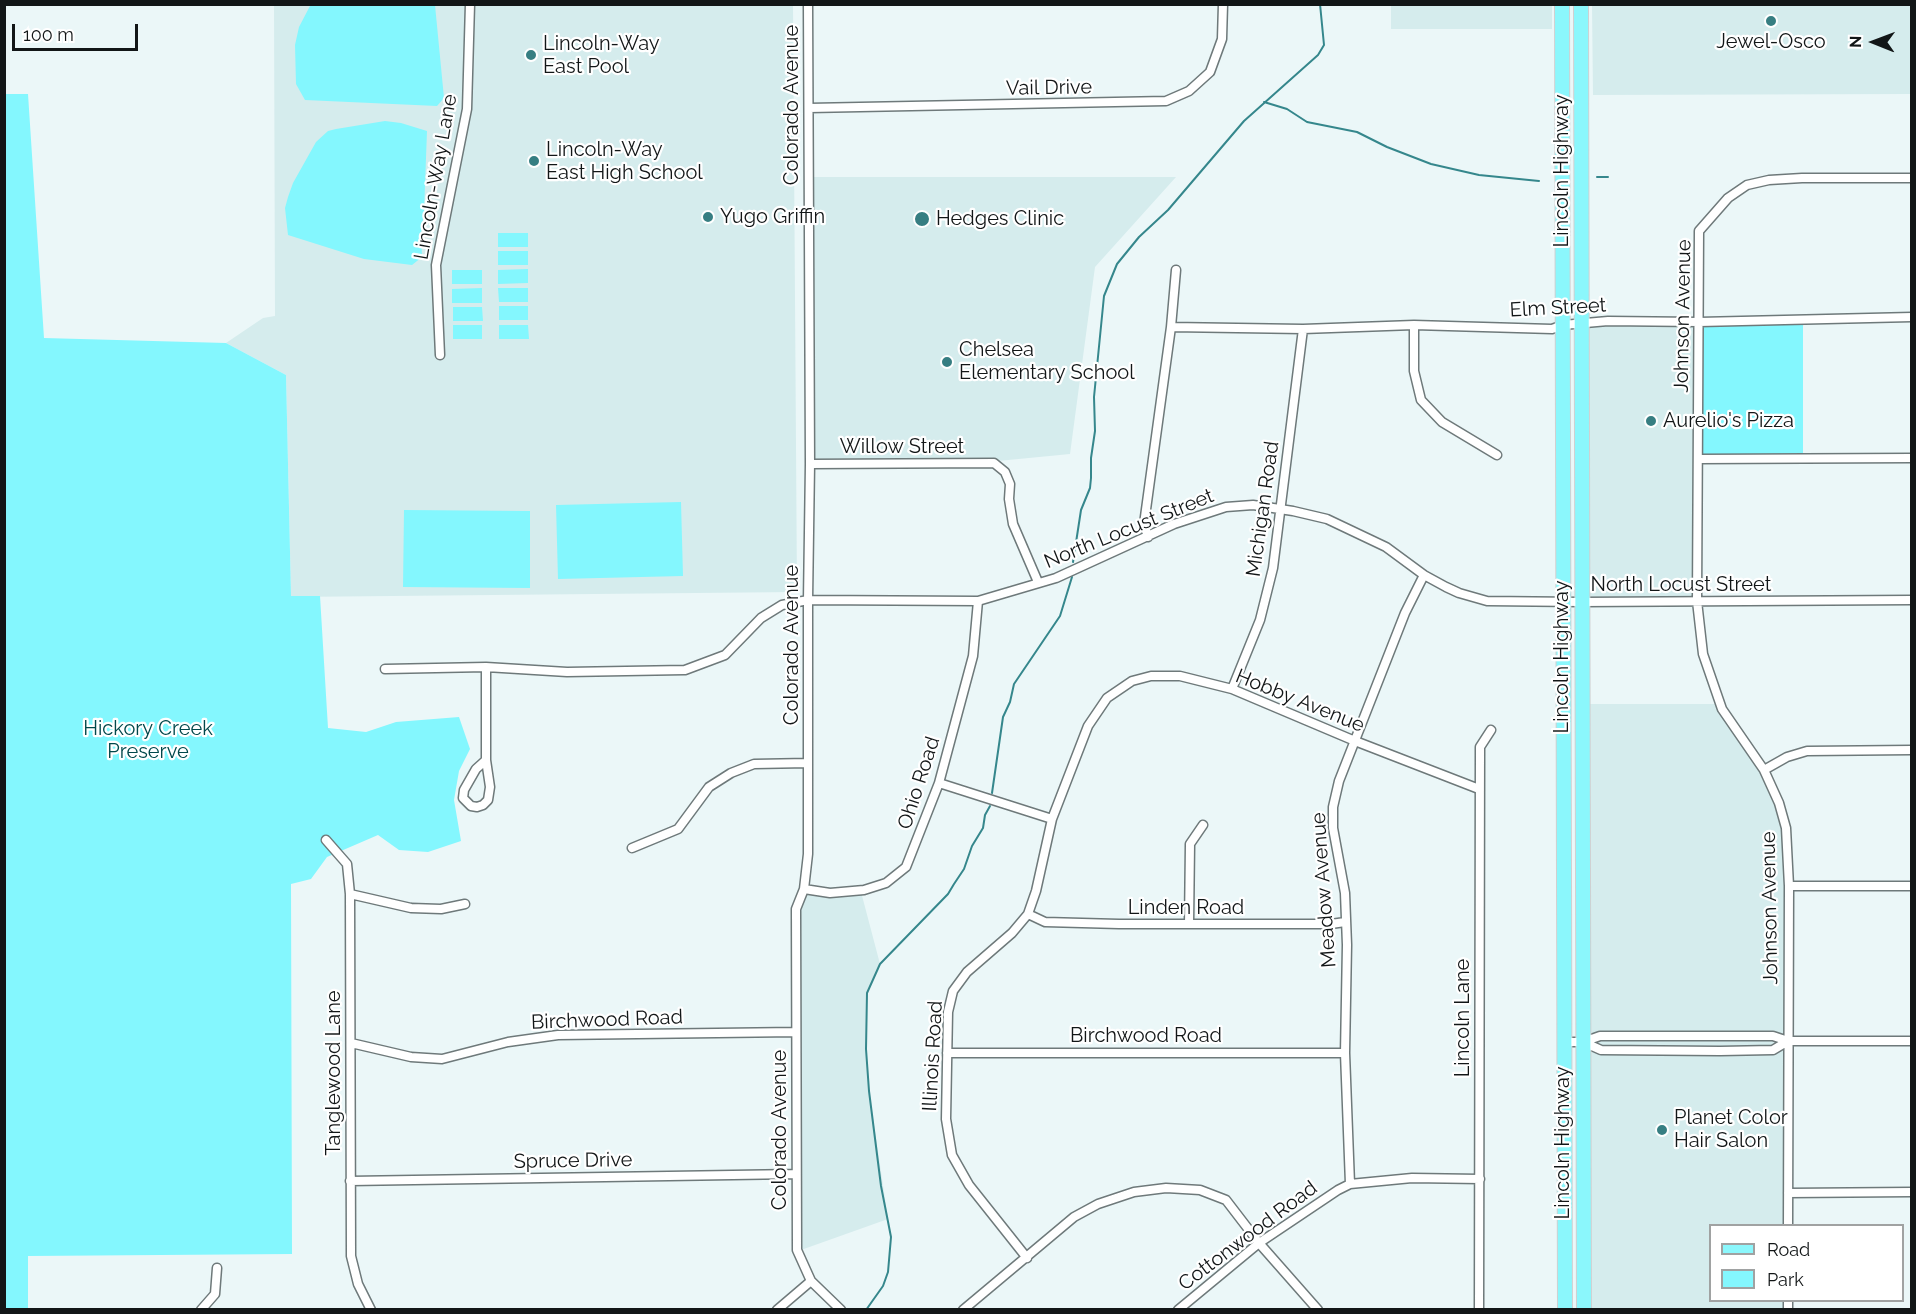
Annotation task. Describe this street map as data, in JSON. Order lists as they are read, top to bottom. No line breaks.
{"streets":{"main road":["Lincoln Highway"],"street":["Vail Drive","Colorado Avenue","Lincoln-Way Lane","Elm Street","Johnson Avenue","Willow Street","Michigan Road","North Locust Street","Hobby Avenue","Ohio Road","Meadow Avenue","Linden Road","Lincoln Lane","Birchwood Road","Illinois Road","Tanglewood Lane","Spruce Drive","Cottonwood Road"]},"crossings":[["Vail Drive","Colorado Avenue"],["Colorado Avenue","Willow Street"],["Colorado Avenue","North Locust Street"],["Colorado Avenue","Ohio Road"],["Colorado Avenue","Birchwood Road"],["Colorado Avenue","Spruce Drive"],["Lincoln Highway","Elm Street"],["Lincoln Highway","North Locust Street"],["Elm Street","Johnson Avenue"],["Elm Street","Michigan Road"],["Johnson Avenue","North Locust Street"],["Willow Street","North Locust Street"],["Michigan Road","North Locust Street"],["Michigan Road","Hobby Avenue"],["North Locust Street","Ohio Road"],["North Locust Street","Meadow Avenue"],["Hobby Avenue","Meadow Avenue"],["Hobby Avenue","Lincoln Lane"],["Hobby Avenue","Illinois Road"],["Meadow Avenue","Linden Road"],["Meadow Avenue","Birchwood Road"],["Meadow Avenue","Cottonwood Road"],["Linden Road","Illinois Road"],["Lincoln Lane","Cottonwood Road"],["Birchwood Road","Illinois Road"],["Birchwood Road","Tanglewood Lane"],["Tanglewood Lane","Spruce Drive"]],"parks":["Hickory Creek Preserve"],"places":["Jewel-Osco","Lincoln-Way East Pool","Lincoln-Way East High School","Yugo Griffin","Hedges Clinic","Chelsea Elementary School","Aurelio's Pizza","Planet Color Hair Salon"],"legend":["Road","Park"],"scale_bar":"100 m","north":"left"}
